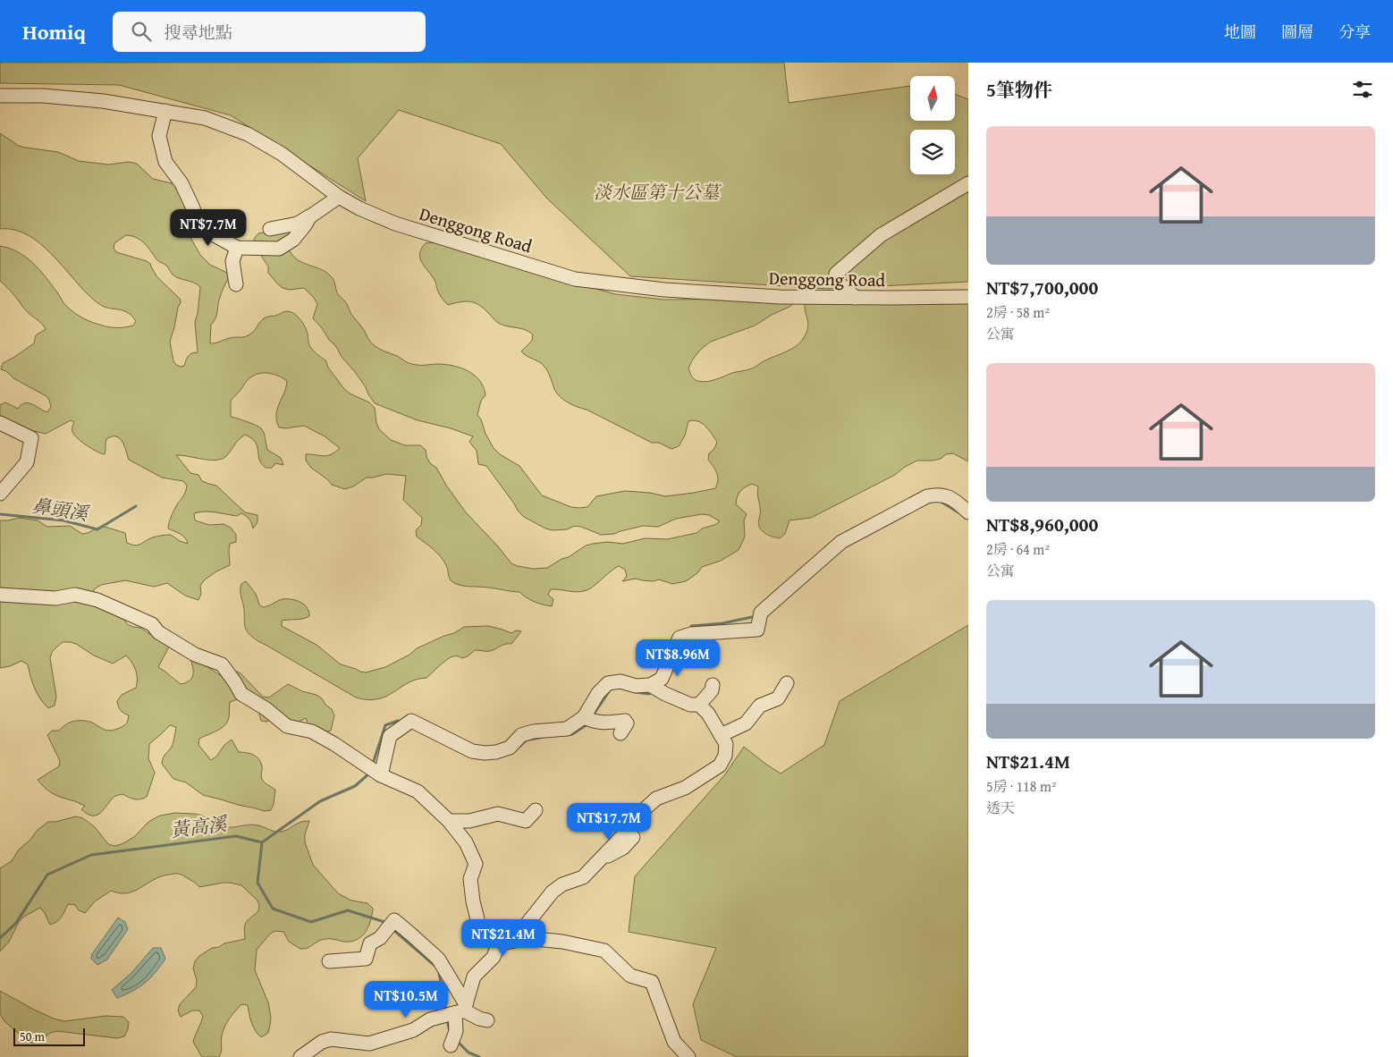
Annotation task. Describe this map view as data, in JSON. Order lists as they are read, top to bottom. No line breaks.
{"streets":{"street":["Denggong Road"]},"water":["鼻頭溪","黃高溪"],"parks":["淡水區第十公墓"],"scale_bar":"50 m","north":"top","page":{"header":"Homiq","search":"搜尋地點","nav":["地圖","圖層","分享"],"heading":"5筆物件","list":[{"name":"NT$7,700,000","note":"2房 · 58 m² · 公寓"},{"name":"NT$8,960,000","note":"2房 · 64 m² · 公寓"},{"name":"NT$21.4M","note":"5房 · 118 m² · 透天"}],"price":["NT$7.7M","NT$8.96M","NT$17.7M","NT$21.4M","NT$10.5M"],"scale":"50 m"}}
